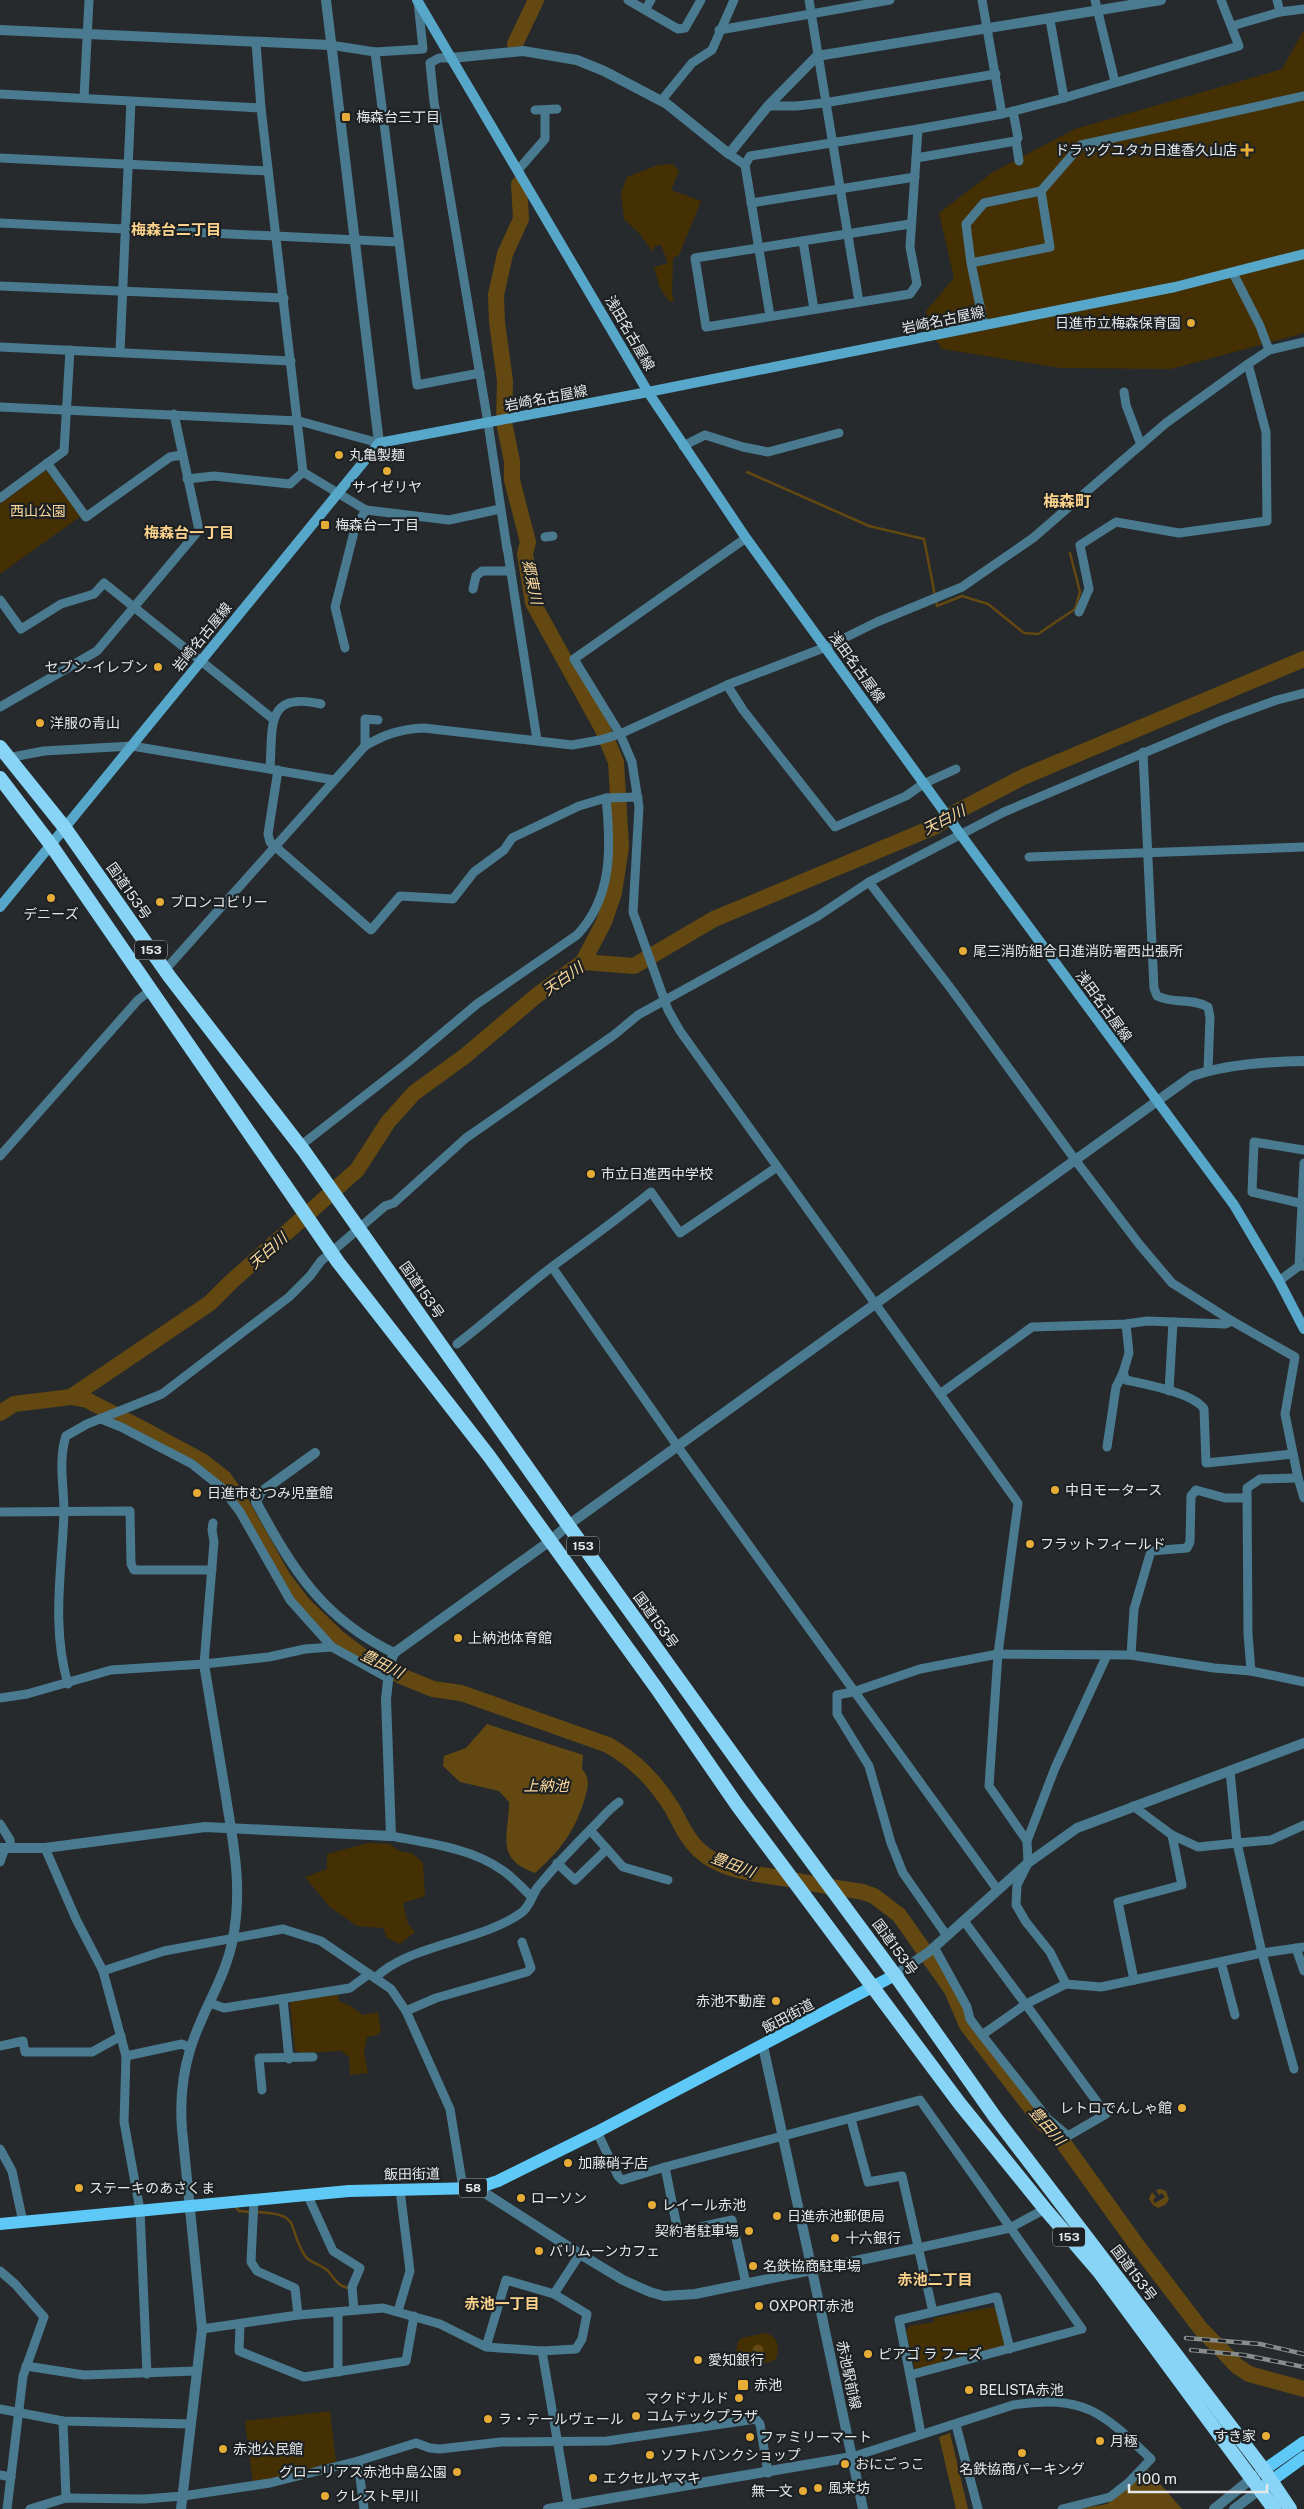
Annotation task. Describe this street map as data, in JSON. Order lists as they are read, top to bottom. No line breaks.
{"streets":{"highway":["国道153号","153"],"main road":["岩崎名古屋線","浅田名古屋線","飯田街道","58"],"street":["赤池駅前線"]},"crossings":[["岩崎名古屋線","浅田名古屋線"],["岩崎名古屋線","国道153号"],["国道153号","飯田街道"],["飯田街道","赤池駅前線"]],"districts":["梅森台二丁目","梅森町","梅森台一丁目","赤池二丁目","赤池一丁目"],"water":["郷東川","天白川","豊田川","上納池"],"parks":["西山公園"],"places":{"transit":["梅森台三丁目","梅森台一丁目","赤池"],"health":["ドラッグユタカ日進香久山店"],"other":["日進市立梅森保育園","丸亀製麺","サイゼリヤ","セブン-イレブン","洋服の青山","デニーズ","ブロンコビリー","尾三消防組合日進消防署西出張所","市立日進西中学校","中日モータース","日進市むつみ児童館","フラットフィールド","上納池体育館","赤池不動産","レトロでんしゃ館","加藤硝子店","ステーキのあさくま","ローソン","レイール赤池","日進赤池郵便局","契約者駐車場","十六銀行","バリムーンカフェ","名鉄協商駐車場","OXPORT赤池","ピアゴ ラ フーズ","愛知銀行","BELISTA赤池","マクドナルド","コムテックプラザ","ラ・テールヴェール","すき家","ファミリーマート","月極","赤池公民館","名鉄協商パーキング","ソフトバンクショップ","おにごっこ","グローリアス赤池中島公園","エクセルヤマキ","風来坊","無一文","クレスト早川"]},"scale_bar":"100 m"}
